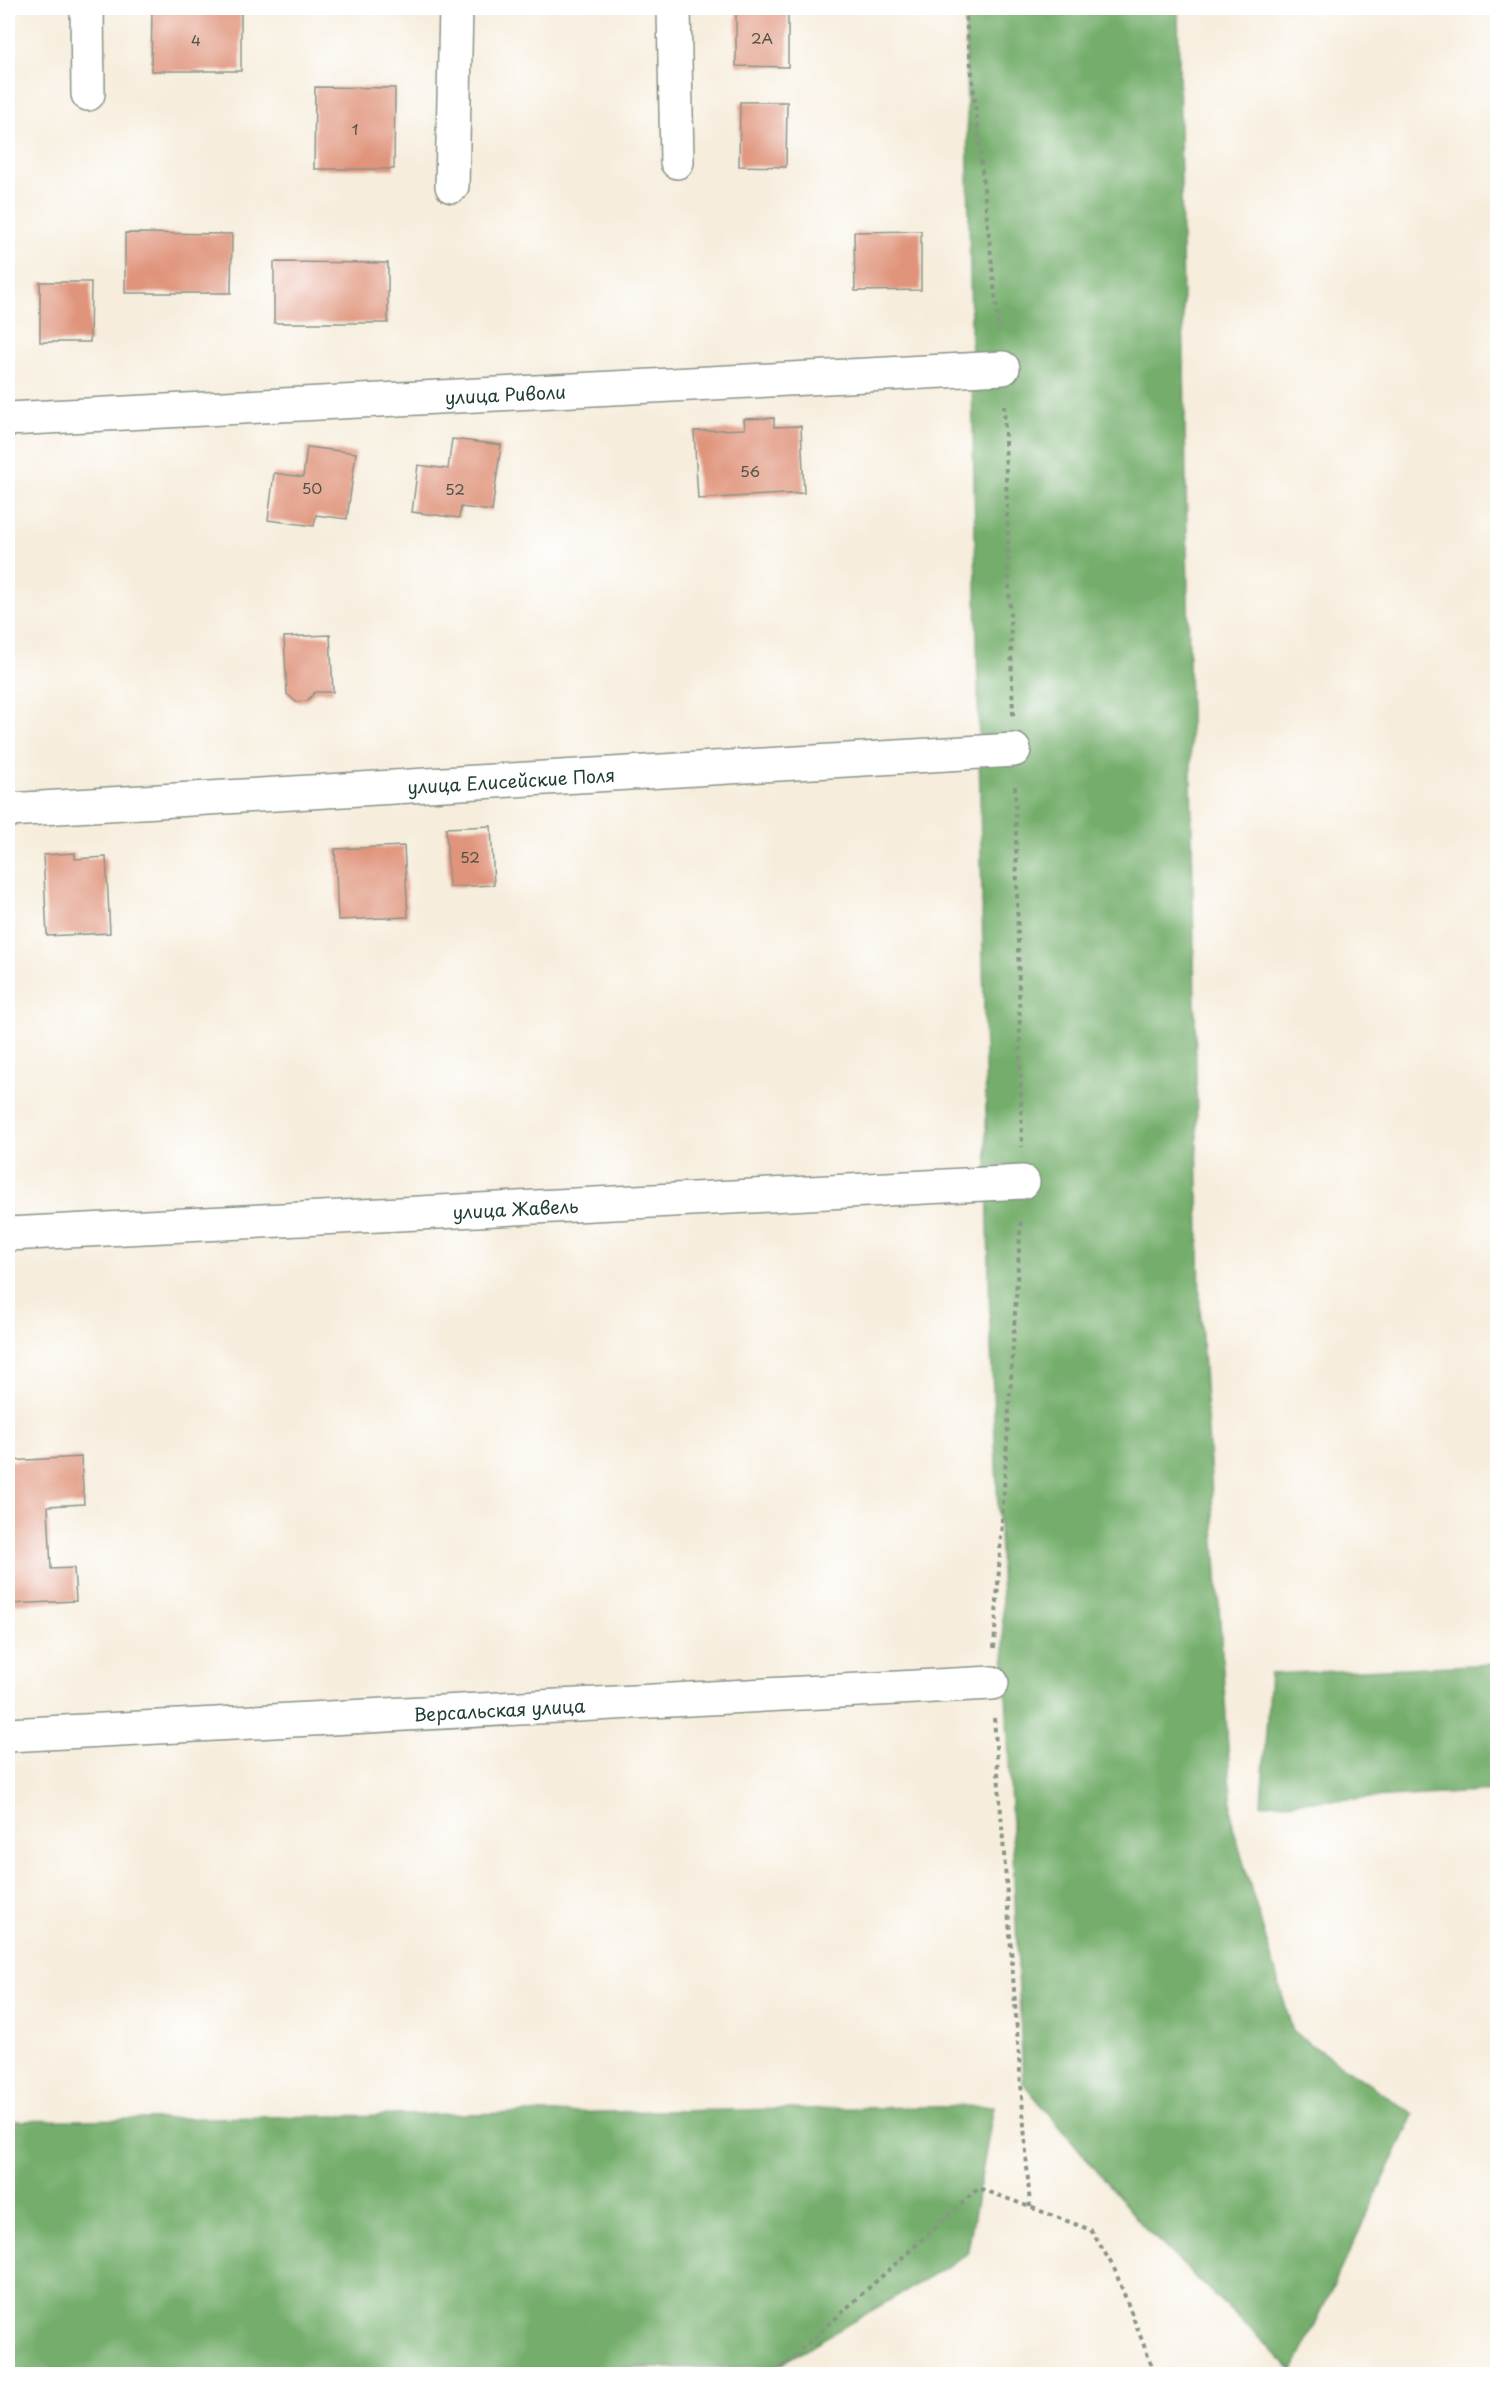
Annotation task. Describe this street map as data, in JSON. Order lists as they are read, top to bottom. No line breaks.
{"streets":{"street":["улица Риволи","улица Елисейские Поля","улица Жавель","Версальская улица"]},"house_numbers":["2А","4","1","56","50","52","52"]}
